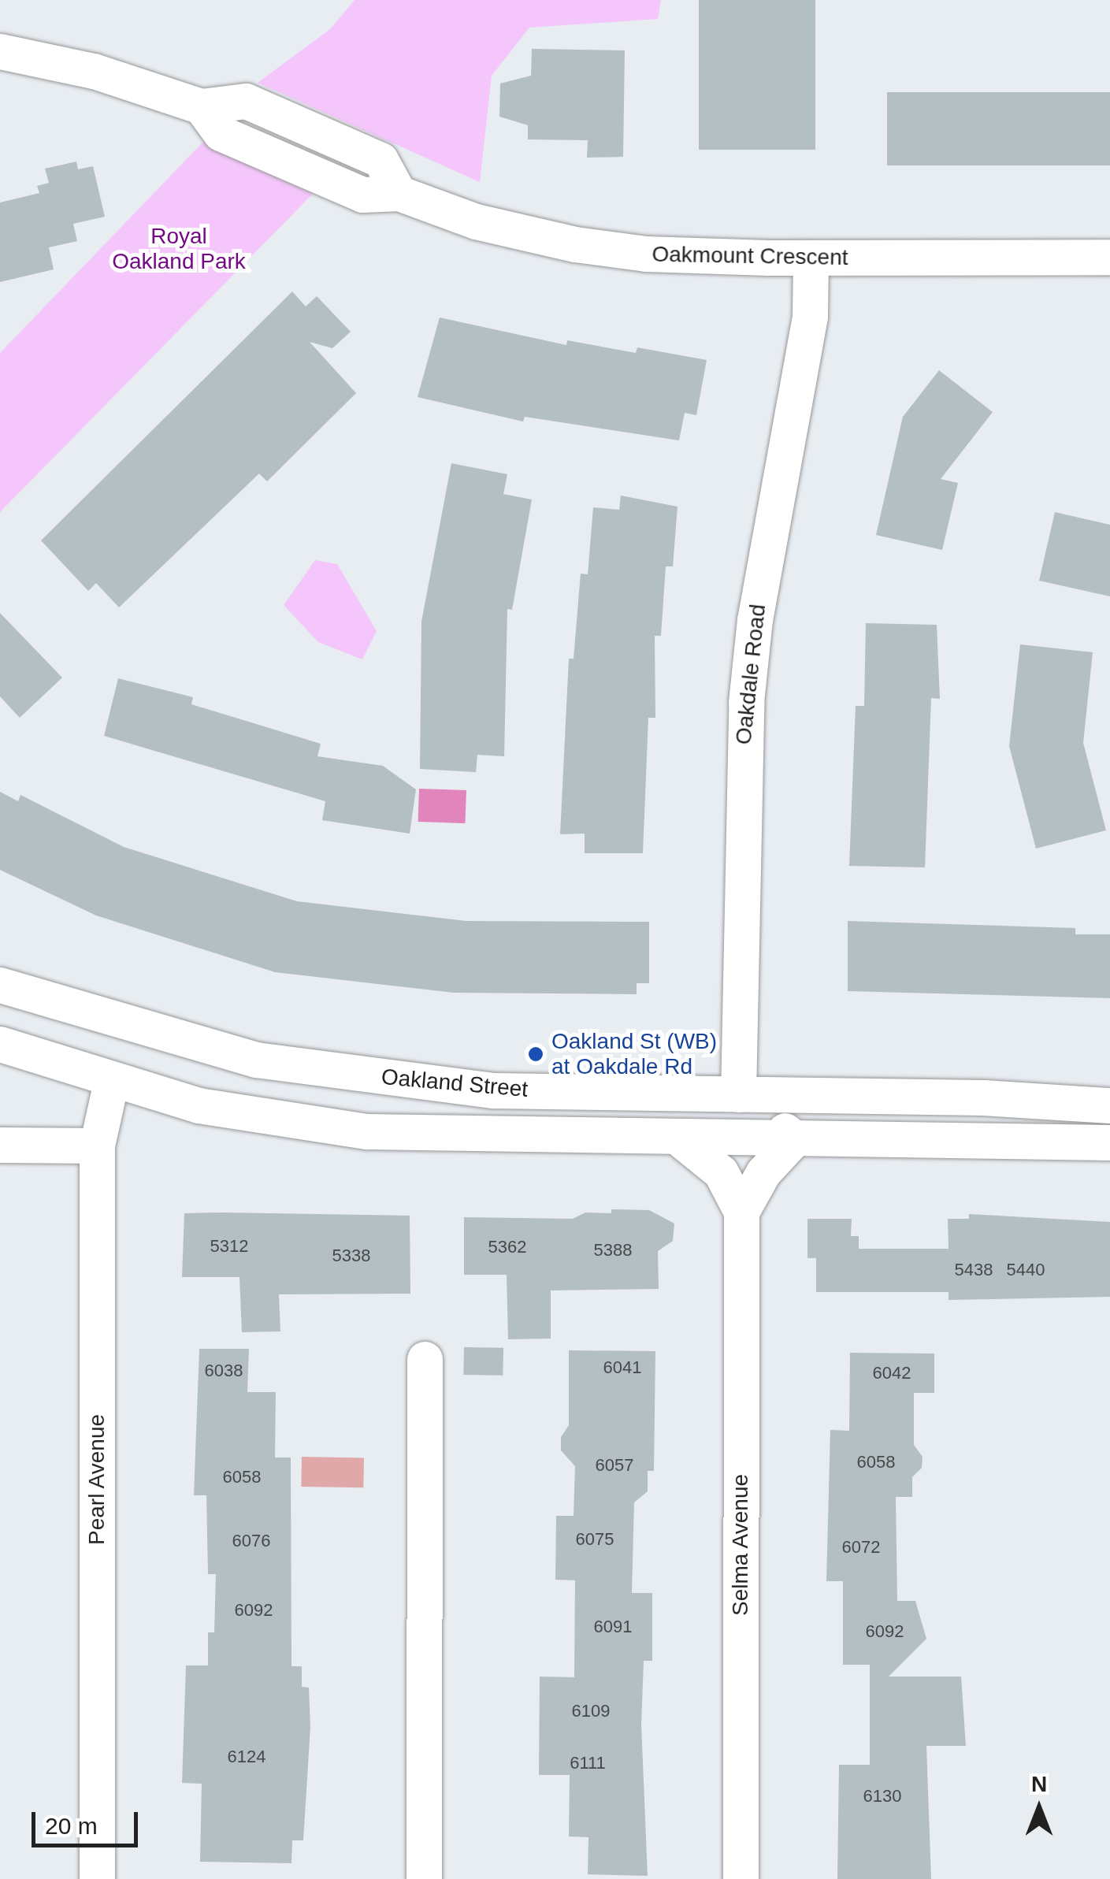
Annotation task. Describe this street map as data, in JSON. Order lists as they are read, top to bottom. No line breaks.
{"streets":{"street":["Oakmount Crescent","Oakdale Road","Oakland Street","Pearl Avenue","Selma Avenue"]},"crossings":[["Oakmount Crescent","Oakdale Road"],["Oakdale Road","Oakland Street"]],"parks":["Royal Oakland Park"],"places":["Oakland St (WB) at Oakdale Rd"],"house_numbers":["5312","5362","5388","5338","5438","5440","6041","6038","6042","6058","6057","6058","6075","6076","6072","6092","6091","6092","6109","6124","6111","6130"],"scale_bar":"20 m","north":"top"}
